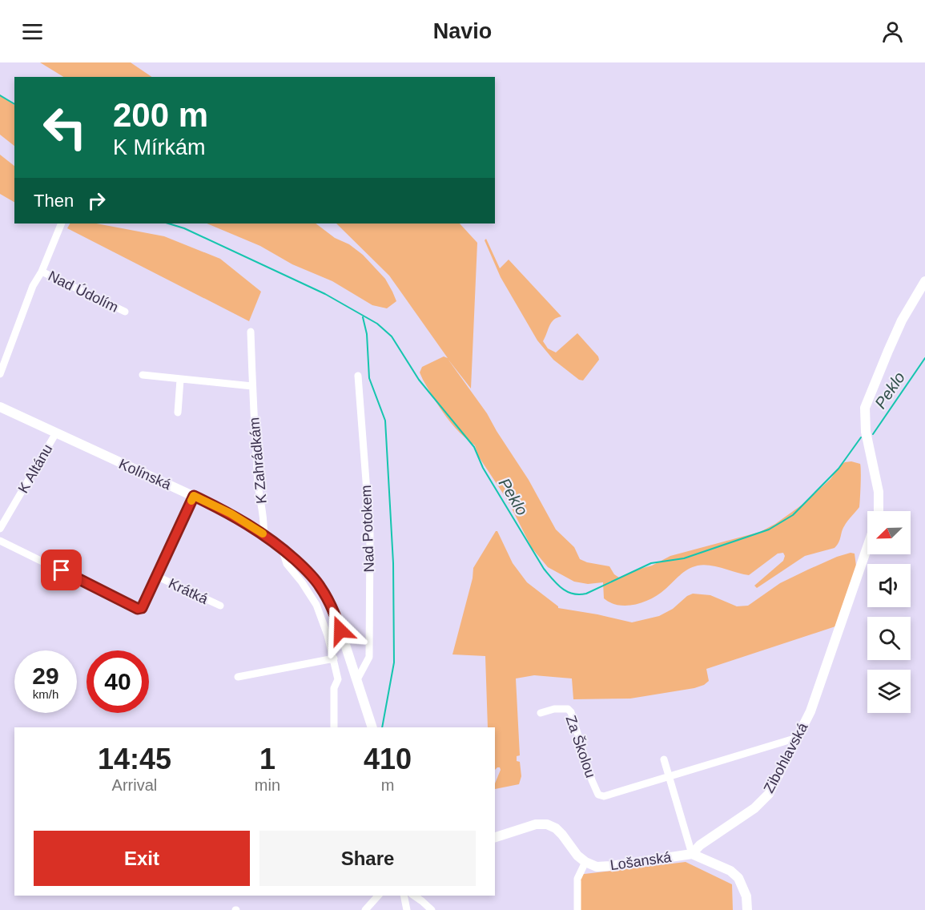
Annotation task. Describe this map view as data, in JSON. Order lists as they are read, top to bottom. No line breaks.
{"streets":{"street":["Nad Údolím","K Zahrádkám","K Altánu","Kolínská","Nad Potokem","Krátká","Za Školou","Zibohlavská","Lošanská"]},"crossings":[["K Zahrádkám","Kolínská"],["K Altánu","Kolínská"],["Kolínská","Nad Potokem"],["Za Školou","Zibohlavská"],["Zibohlavská","Lošanská"]],"water":["Peklo"],"north":"bottom left","page":{"header":"Navio","turn":["200 m","K Mírkám"],"then":"Then","speed":"29 km/h","limit":"40","eta":["14:45","Arrival","1","min","410","m"],"buttons":["Exit","Share"]}}
